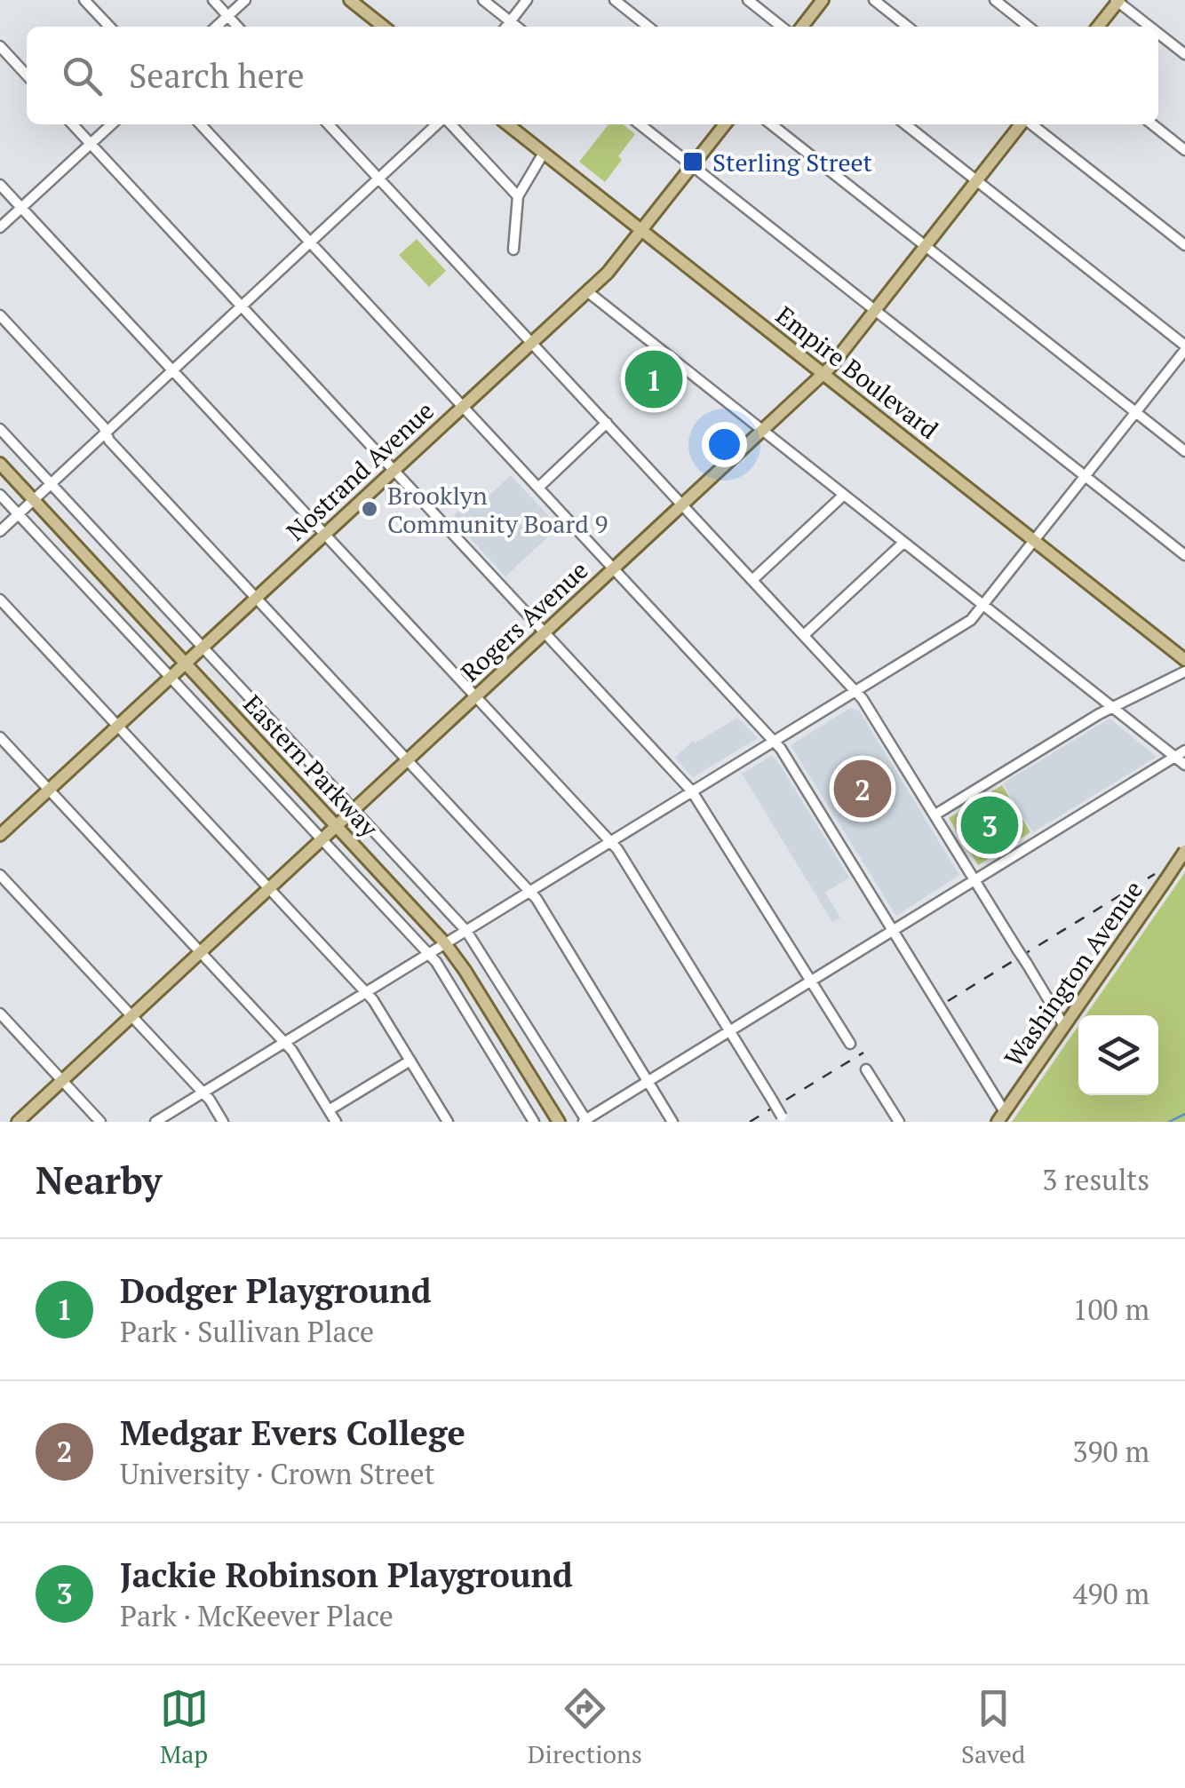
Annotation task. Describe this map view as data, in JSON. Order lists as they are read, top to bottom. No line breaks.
{"streets":{"main road":["Empire Boulevard","Nostrand Avenue","Rogers Avenue","Eastern Parkway","Washington Avenue"]},"crossings":[["Empire Boulevard","Nostrand Avenue"],["Empire Boulevard","Rogers Avenue"],["Nostrand Avenue","Eastern Parkway"],["Rogers Avenue","Eastern Parkway"]],"places":{"transit":["Sterling Street"],"other":["Brooklyn Community Board 9"]},"page":{"search":"Search here","pins":["1","2","3"],"heading":["Nearby","3 results"],"list":[{"mark":"1","name":"Dodger Playground","note":"Park · Sullivan Place","value":"100 m"},{"mark":"2","name":"Medgar Evers College","note":"University · Crown Street","value":"390 m"},{"mark":"3","name":"Jackie Robinson Playground","note":"Park · McKeever Place","value":"490 m"}],"nav":["Map","Directions","Saved"]}}
